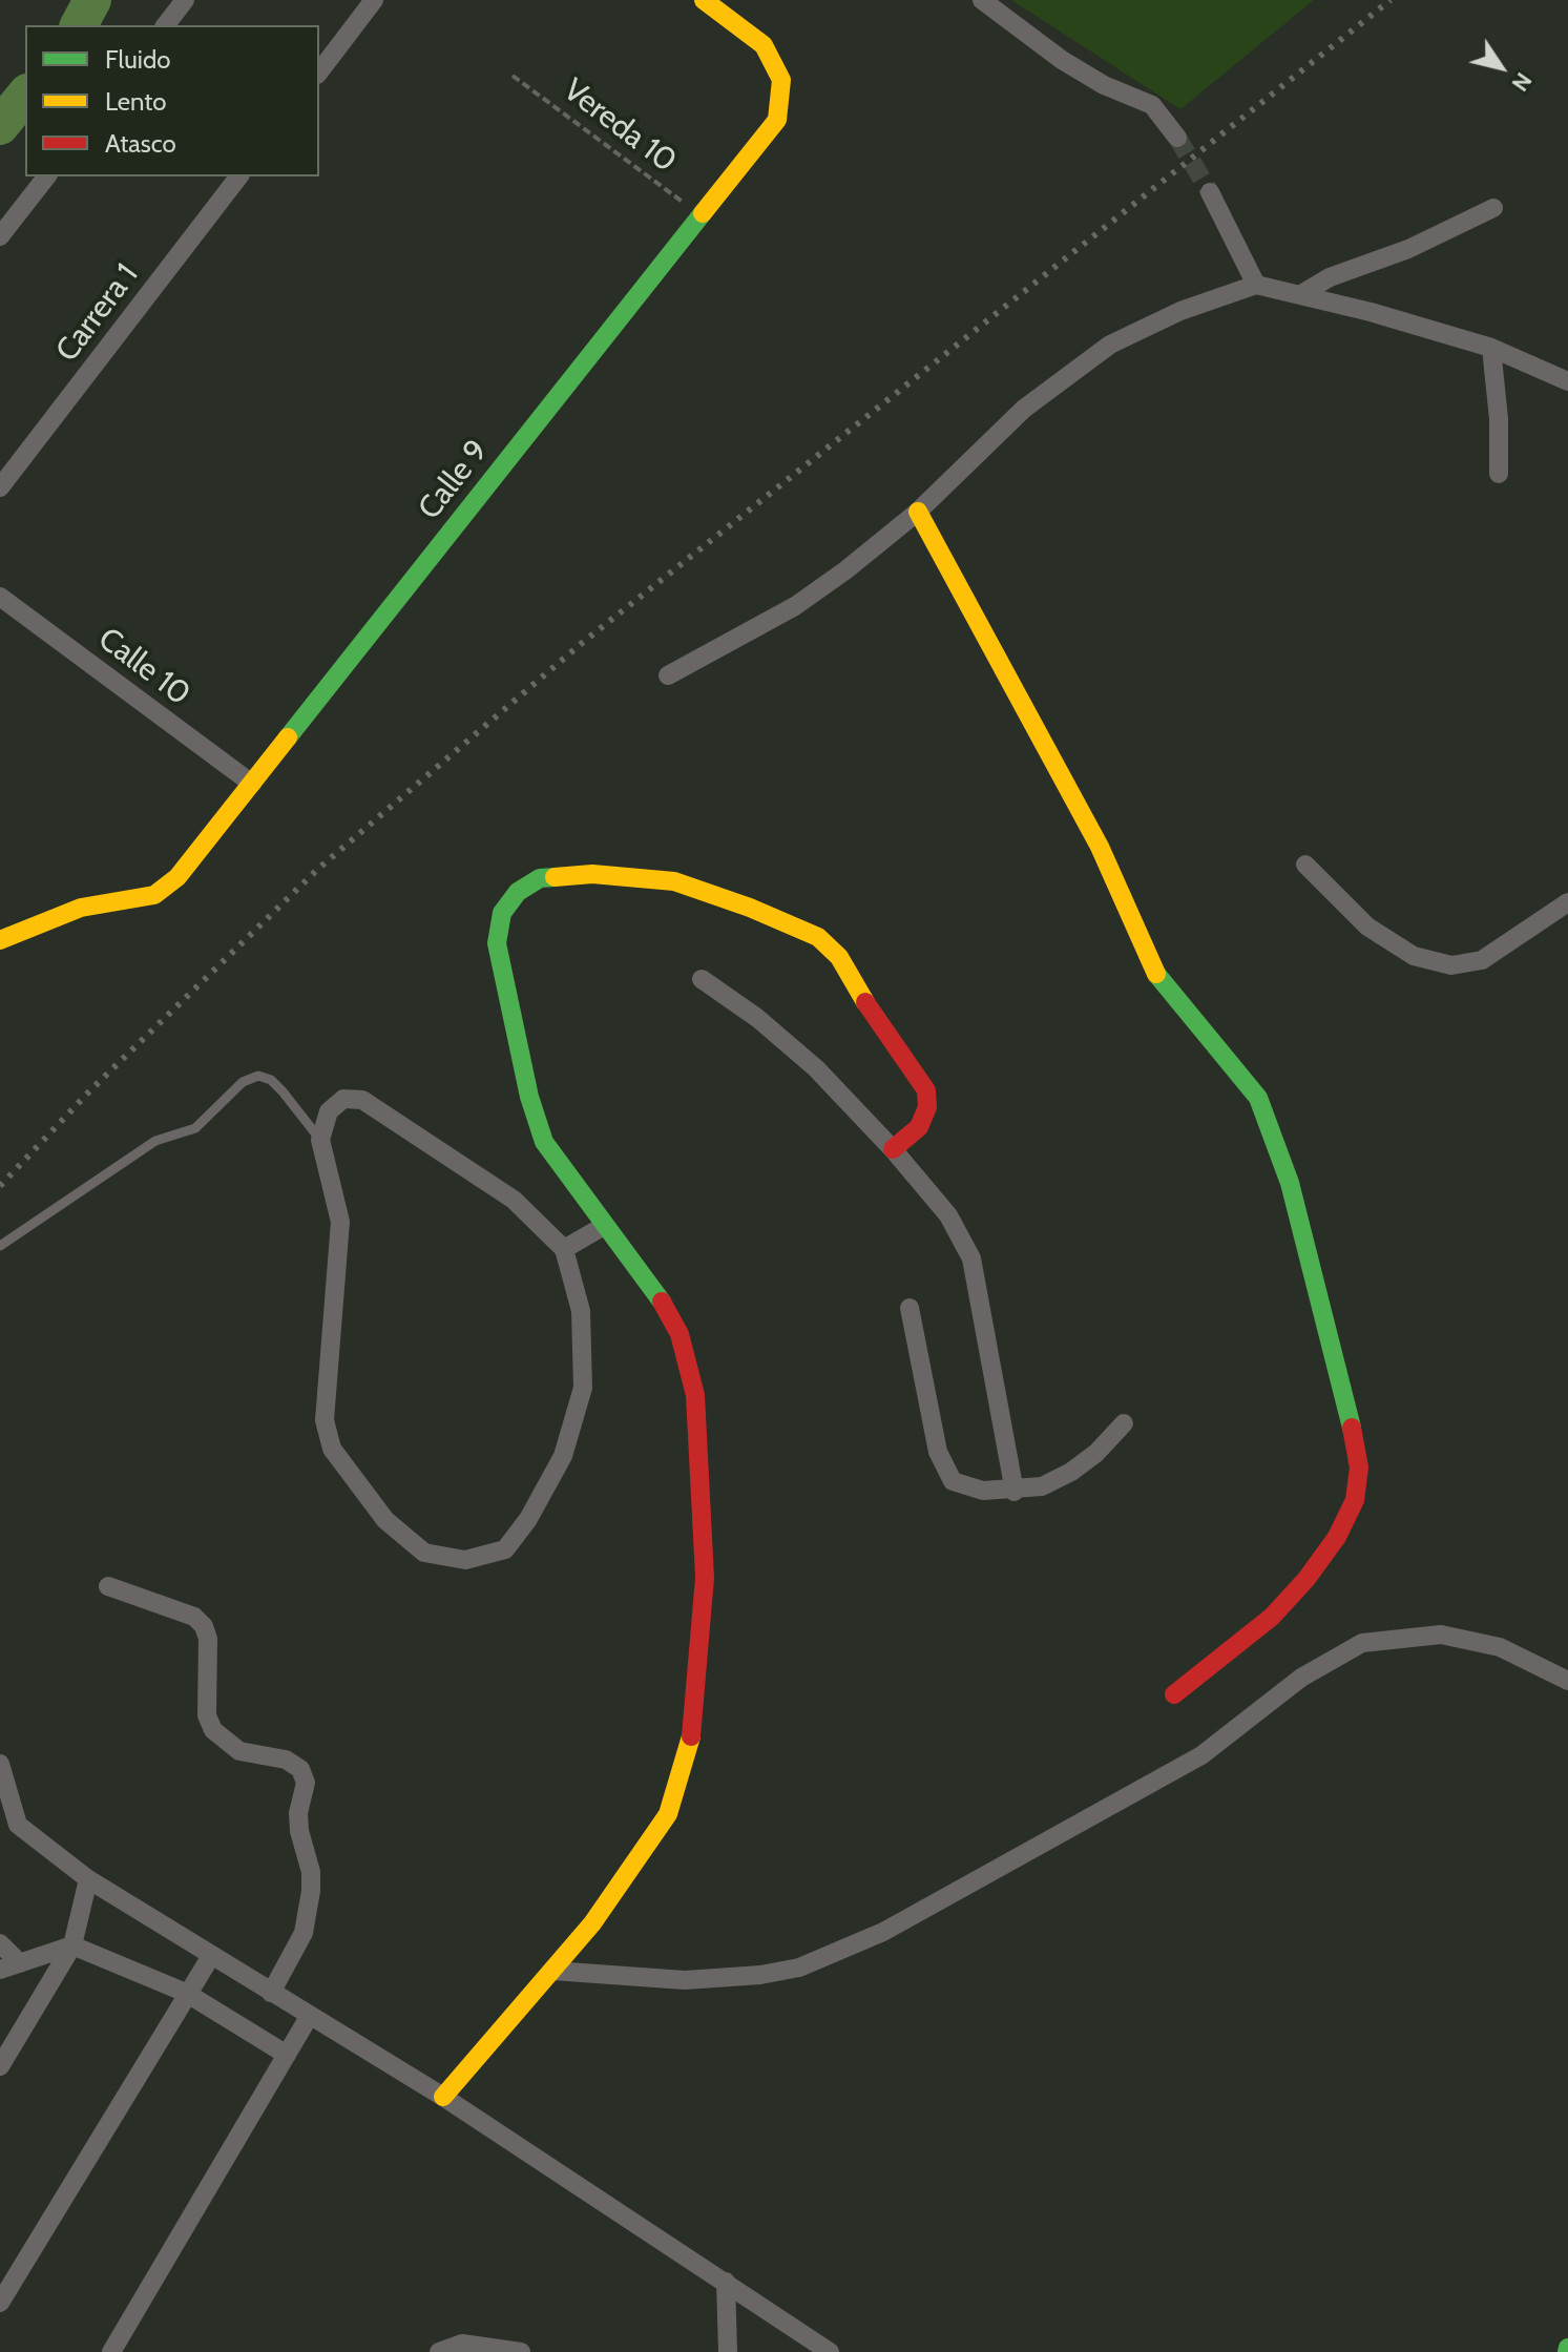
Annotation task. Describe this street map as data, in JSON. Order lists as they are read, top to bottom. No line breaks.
{"streets":{"street":["Carrera 1","Calle 9","Calle 10"],"path":["Vereda 10"]},"crossings":[["Vereda 10","Calle 9"],["Calle 9","Calle 10"]],"legend":["Fluido","Lento","Atasco"],"north":"bottom right"}
